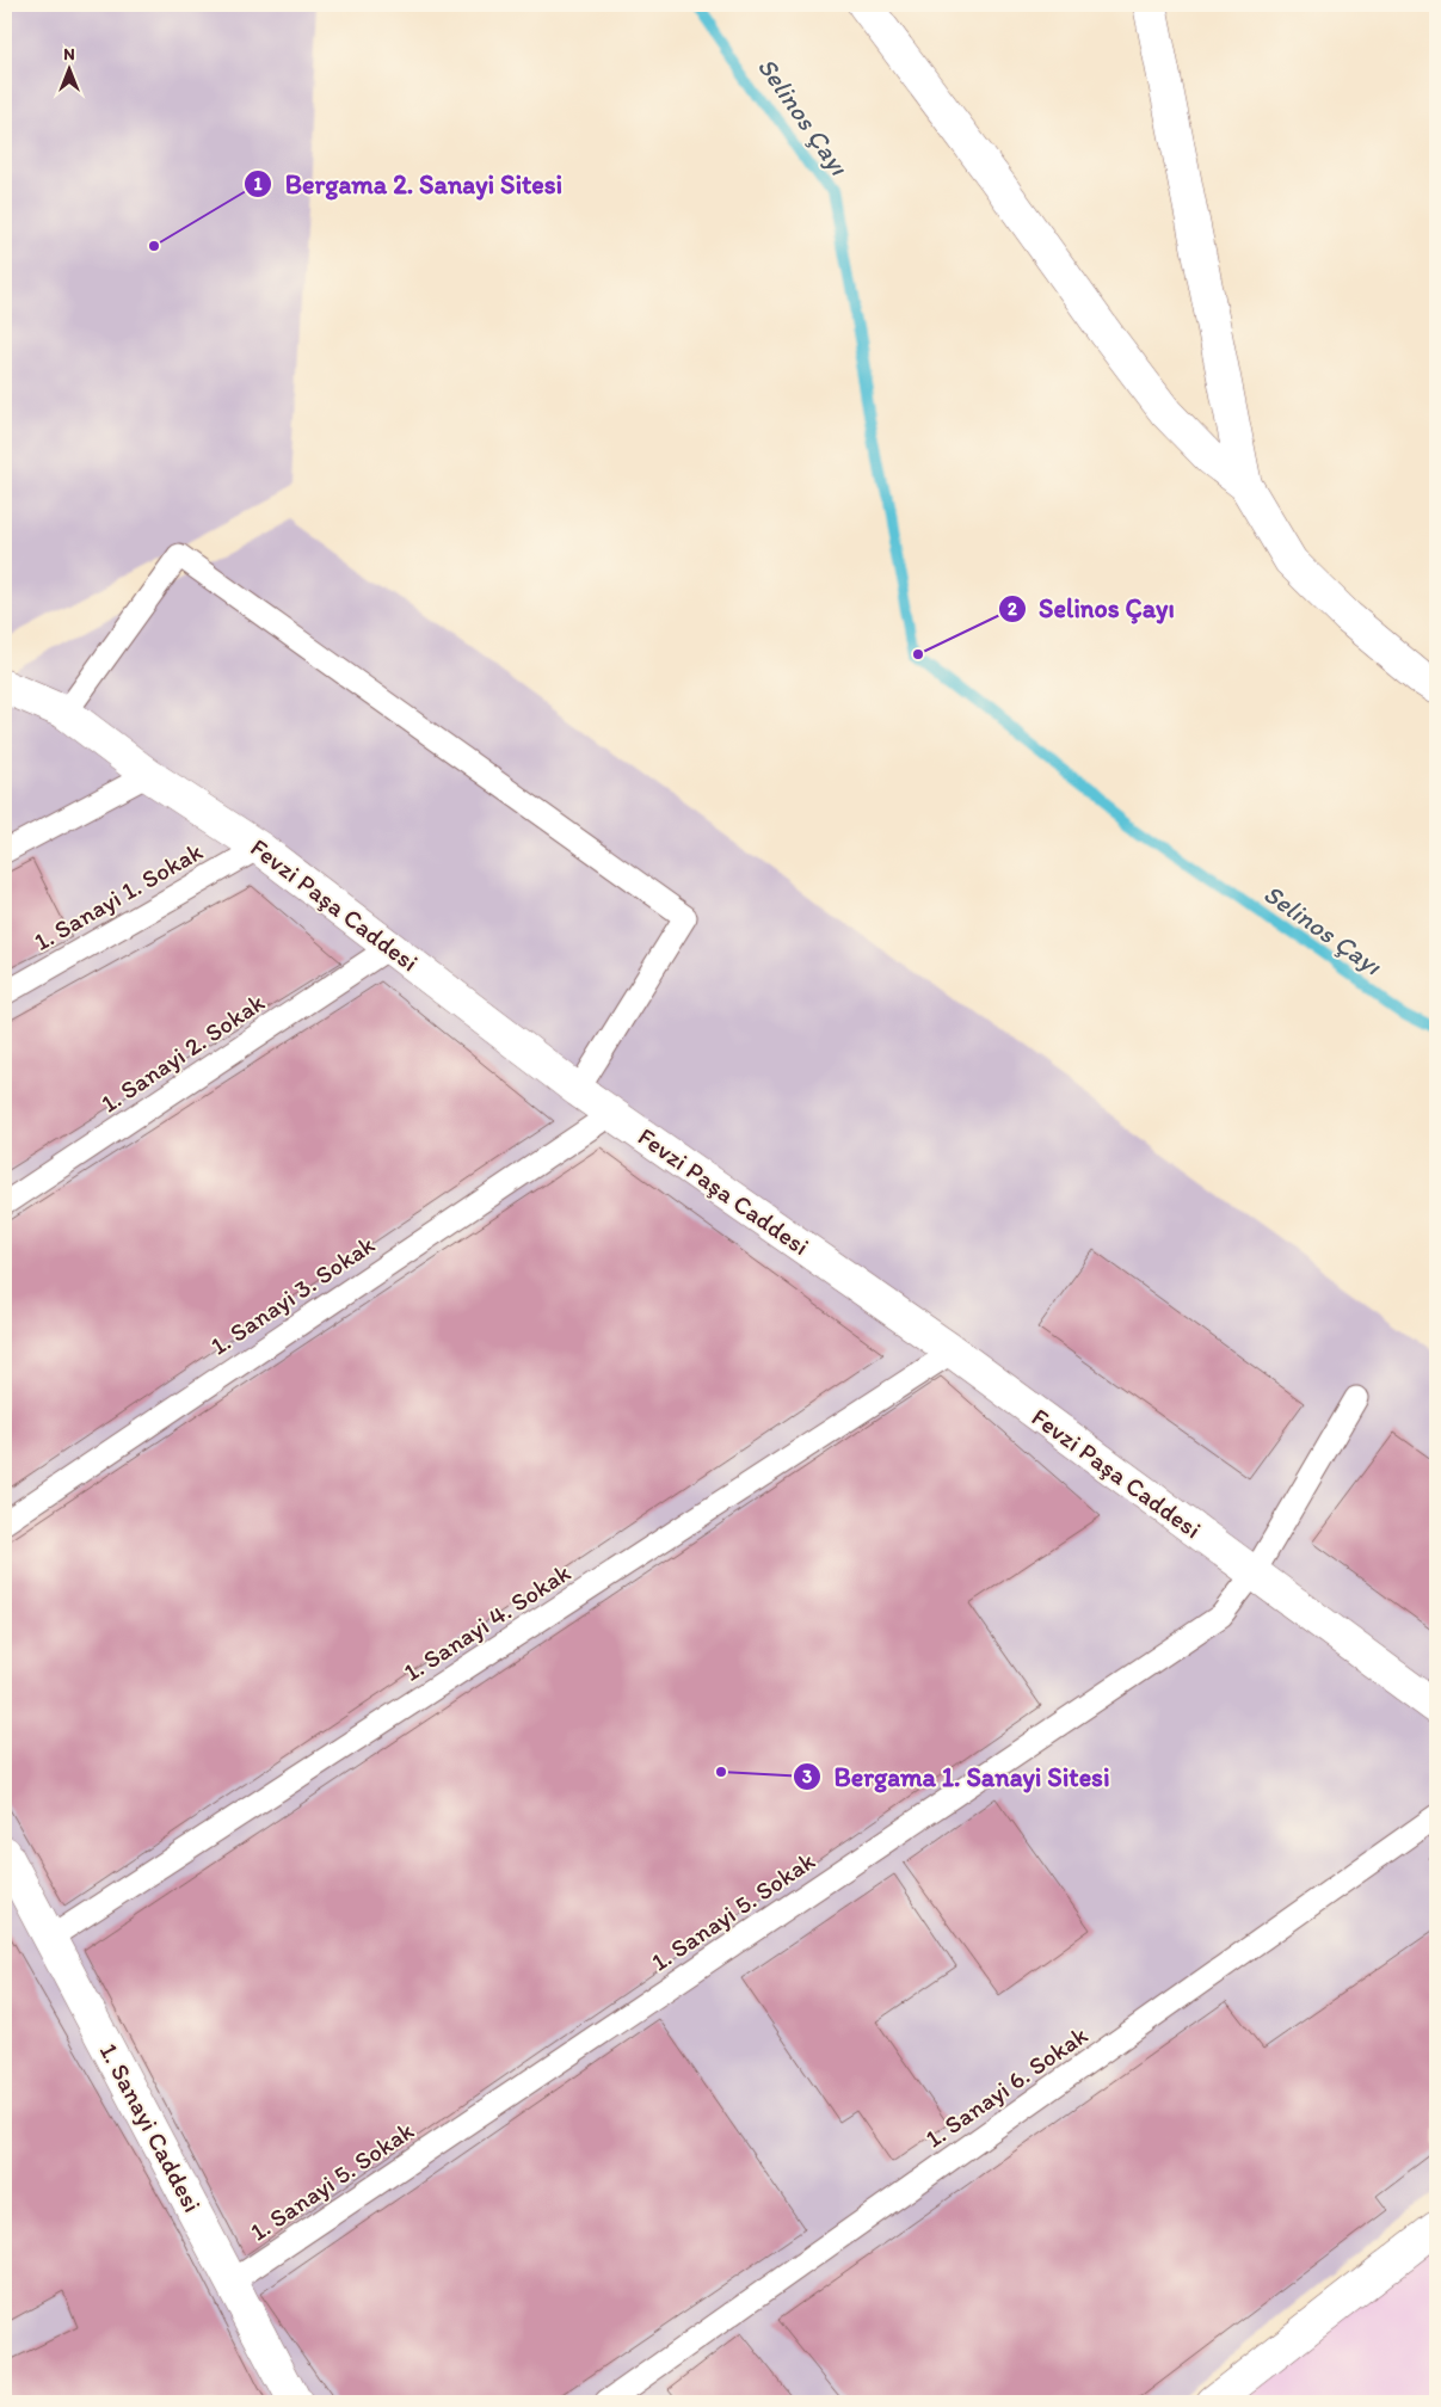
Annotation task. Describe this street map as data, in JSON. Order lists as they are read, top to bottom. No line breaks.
{"streets":{"street":["Fevzi Paşa Caddesi","1. Sanayi Caddesi"],"lane":["1. Sanayi 1. Sokak","1. Sanayi 2. Sokak","1. Sanayi 3. Sokak","1. Sanayi 4. Sokak","1. Sanayi 5. Sokak","1. Sanayi 6. Sokak"]},"crossings":[["1. Sanayi 1. Sokak","Fevzi Paşa Caddesi"],["Fevzi Paşa Caddesi","1. Sanayi 2. Sokak"],["Fevzi Paşa Caddesi","1. Sanayi 3. Sokak"],["Fevzi Paşa Caddesi","1. Sanayi 4. Sokak"],["Fevzi Paşa Caddesi","1. Sanayi 5. Sokak"],["1. Sanayi 4. Sokak","1. Sanayi Caddesi"],["1. Sanayi 5. Sokak","1. Sanayi Caddesi"]],"water":["Selinos Çayı"],"places":["Bergama 2. Sanayi Sitesi","Selinos Çayı","Bergama 1. Sanayi Sitesi"],"north":"top"}
